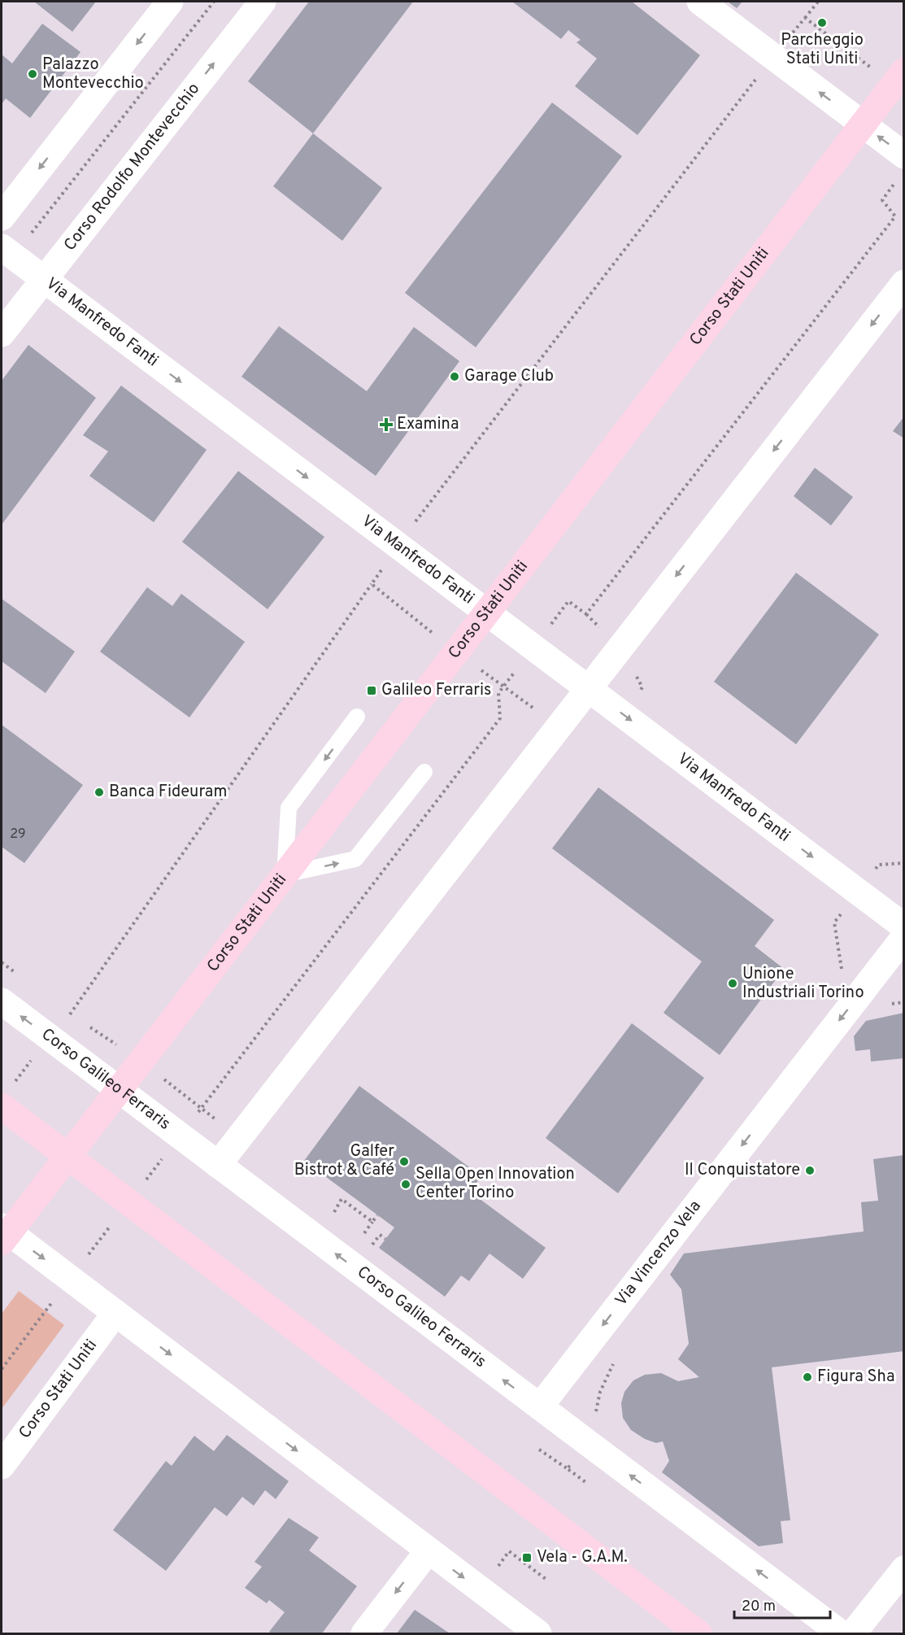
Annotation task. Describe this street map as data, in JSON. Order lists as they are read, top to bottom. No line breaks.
{"streets":{"main road":["Corso Stati Uniti"],"street":["Corso Rodolfo Montevecchio","Via Manfredo Fanti","Corso Galileo Ferraris","Via Vincenzo Vela"]},"crossings":[["Corso Rodolfo Montevecchio","Via Manfredo Fanti"],["Corso Stati Uniti","Via Manfredo Fanti"],["Corso Stati Uniti","Corso Galileo Ferraris"],["Corso Galileo Ferraris","Via Vincenzo Vela"]],"one_way":["Via Manfredo Fanti","Via Vincenzo Vela"],"places":{"other":["Parcheggio Stati Uniti","Palazzo Montevecchio","Garage Club","Banca Fideuram","Unione Industriali Torino","Galfer Bistrot & Café","Il Conquistatore","Sella Open Innovation Center Torino","Figura Sha"],"health":["Examina"],"transit":["Galileo Ferraris","Vela - G.A.M."]},"house_numbers":["29"],"scale_bar":"20 m"}
